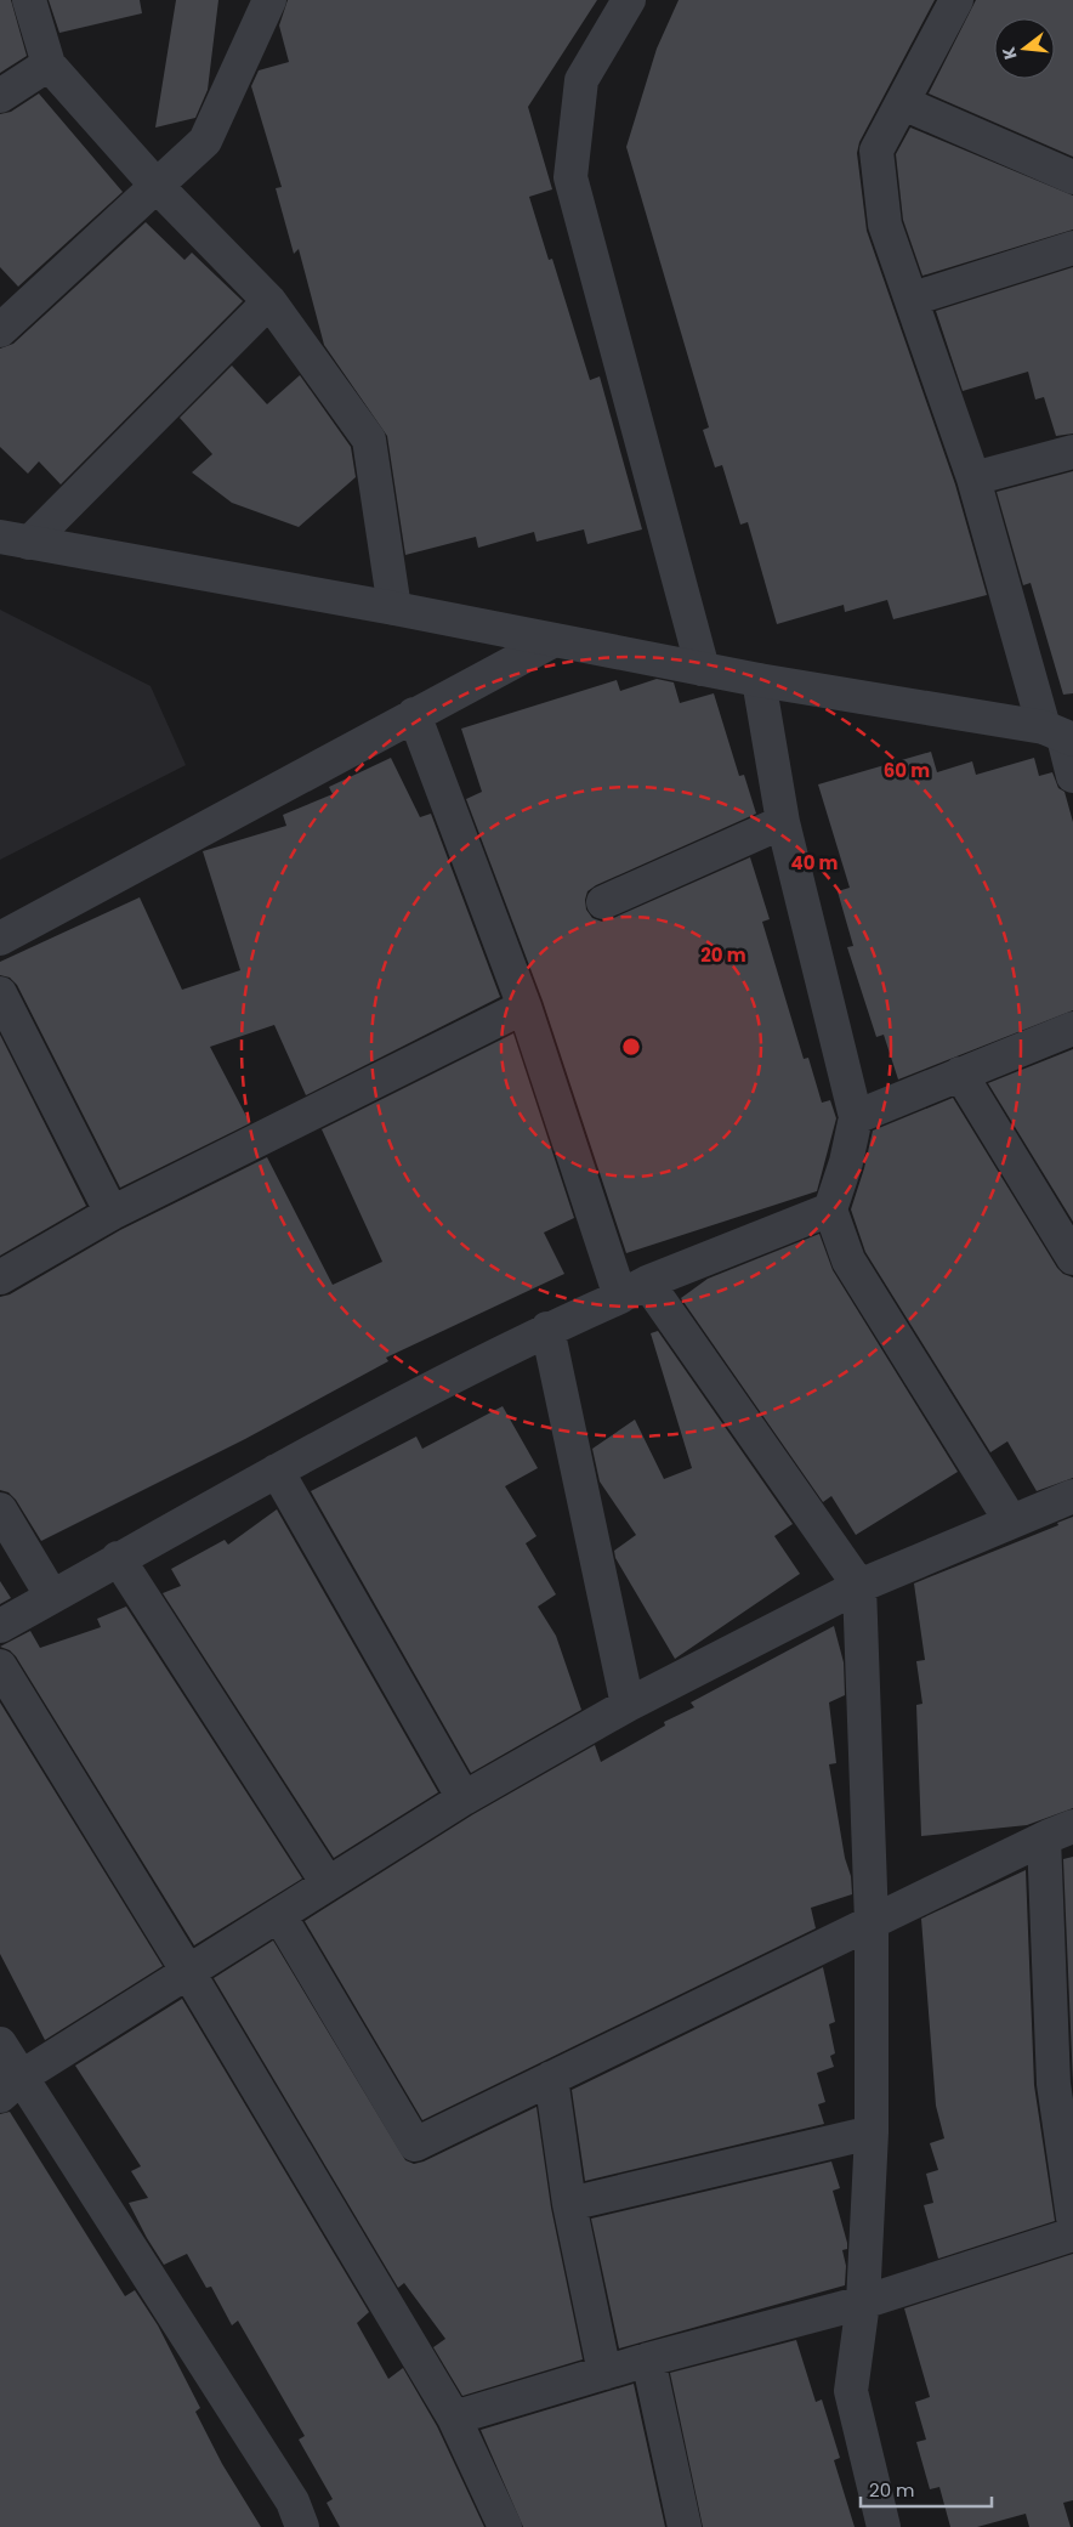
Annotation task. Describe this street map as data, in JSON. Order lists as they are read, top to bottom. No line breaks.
{"scale_bar":"20 m","north":"left","rings":["60 m","40 m","20 m"]}
